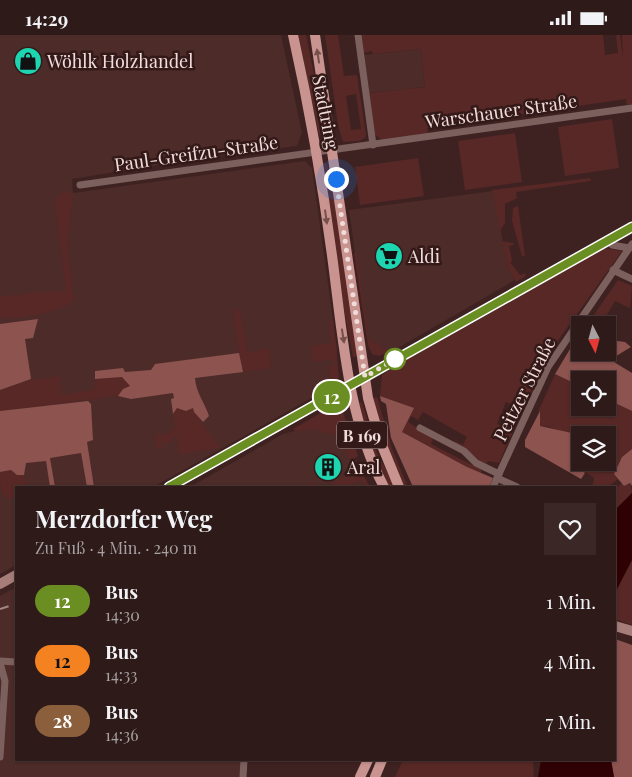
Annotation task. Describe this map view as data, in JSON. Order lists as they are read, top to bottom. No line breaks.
{"streets":{"main road":["Stadtring","B 169"],"street":["Warschauer Straße","Paul-Greifzu-Straße","Peitzer Straße"]},"crossings":[["Warschauer Straße","Stadtring"],["Warschauer Straße","Paul-Greifzu-Straße"],["Stadtring","Paul-Greifzu-Straße"]],"places":{"shop":["Wöhlk Holzhandel"],"supermarket":["Aldi"],"building":["Aral"]},"lines":["bus line 12"],"north":"bottom","page":{"status":"14:29","on_map":"12","heading":["Merzdorfer Weg","Zu Fuß · 4 Min. · 240 m"],"list":[{"mark":"12","name":"Bus","note":"14:30","value":"1 Min."},{"mark":"12","name":"Bus","note":"14:33","value":"4 Min."},{"mark":"28","name":"Bus","note":"14:36","value":"7 Min."}]}}
